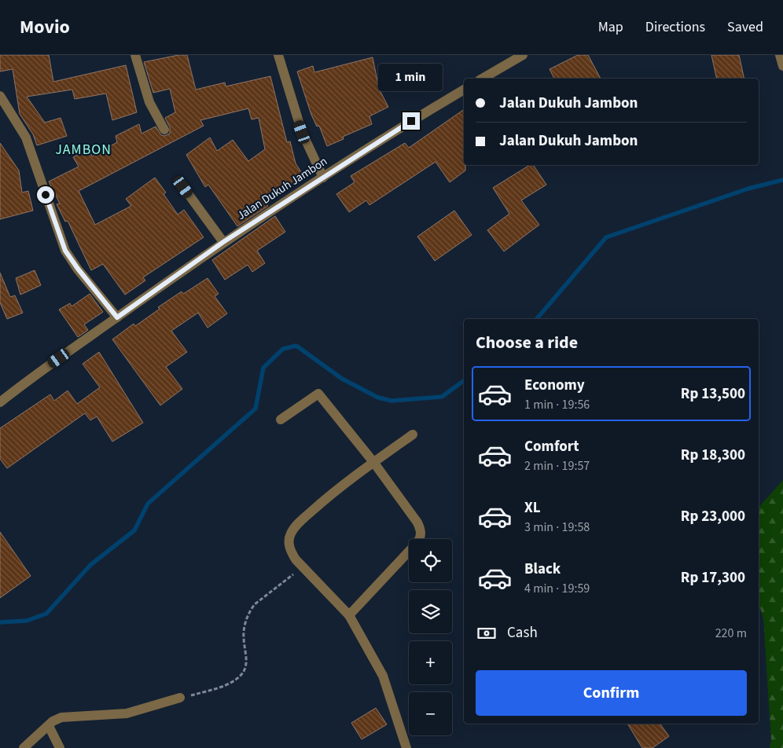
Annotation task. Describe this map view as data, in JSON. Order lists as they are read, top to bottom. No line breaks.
{"streets":{"street":["Jalan Dukuh Jambon"]},"districts":["JAMBON"],"page":{"header":"Movio","nav":["Map","Directions","Saved"],"bubble":"1 min","banner":["Jalan Dukuh Jambon","Jalan Dukuh Jambon"],"heading":"Choose a ride","list":[{"name":"Economy","note":"1 min · 19:56","value":"Rp 13,500"},{"name":"Comfort","note":"2 min · 19:57","value":"Rp 18,300"},{"name":"XL","note":"3 min · 19:58","value":"Rp 23,000"},{"name":"Black","note":"4 min · 19:59","value":"Rp 17,300"}],"map_buttons":["+","−"],"pay":["Cash","220 m"],"buttons":"Confirm"}}
